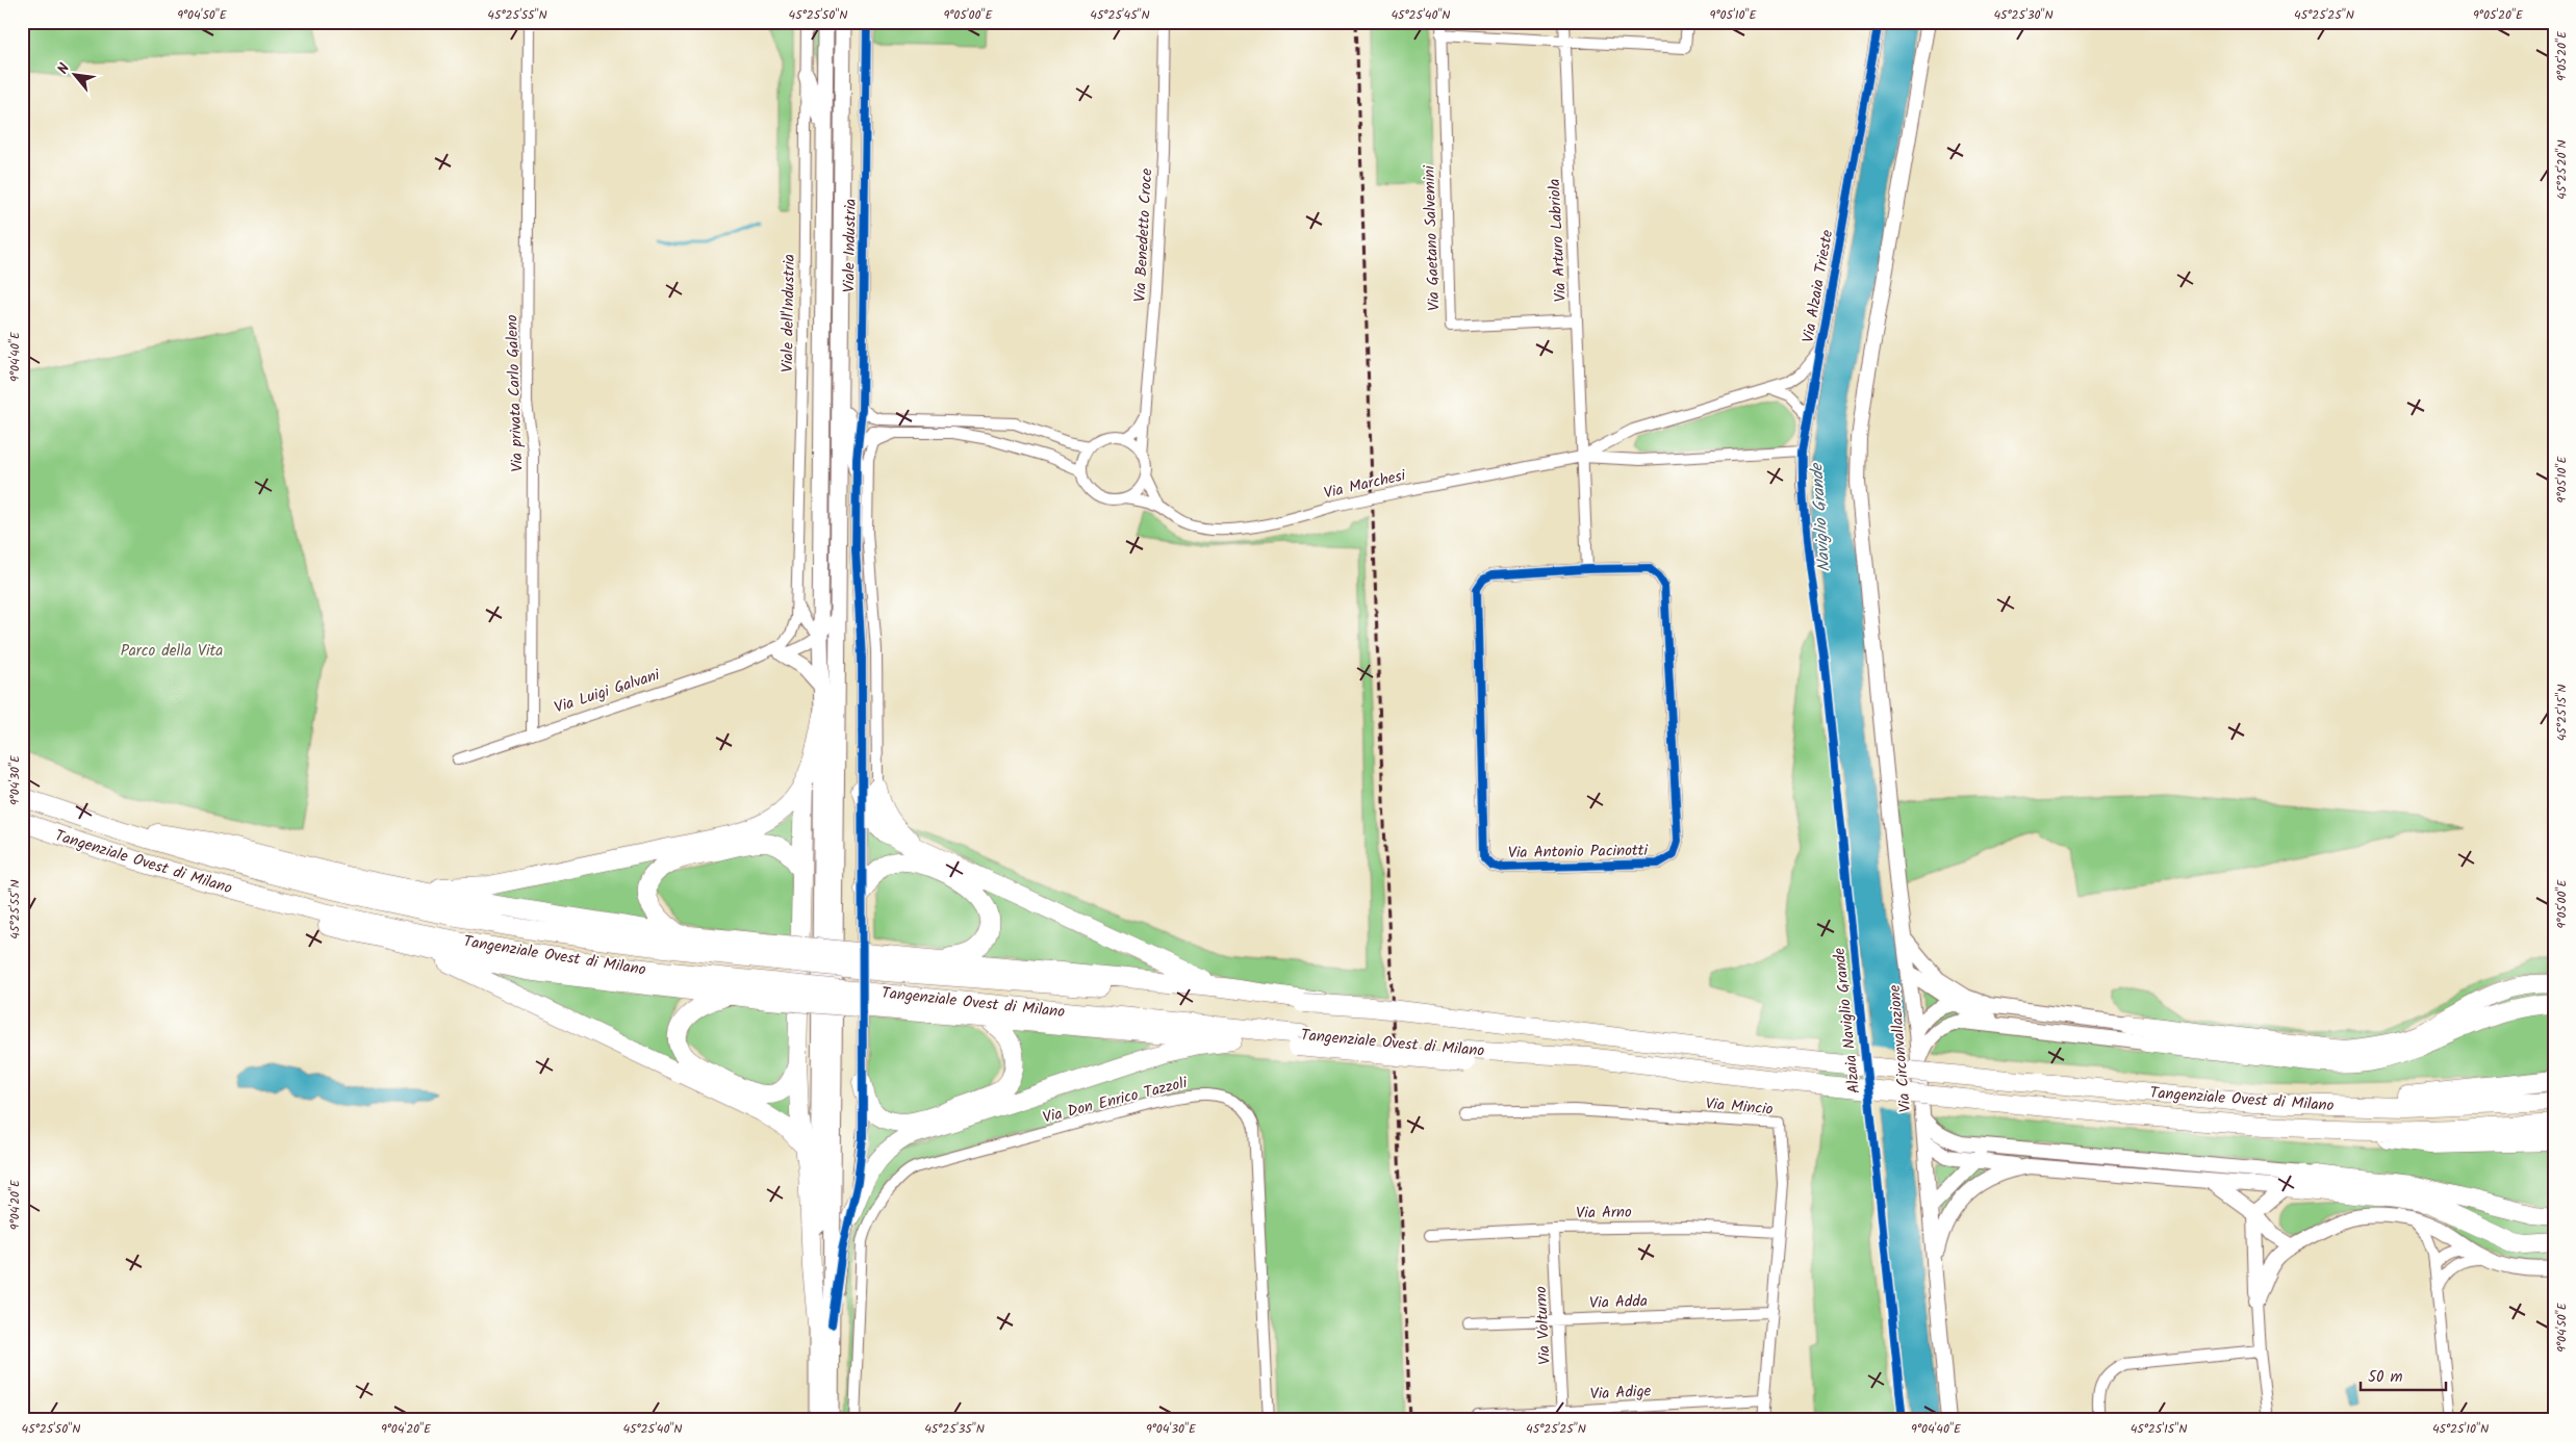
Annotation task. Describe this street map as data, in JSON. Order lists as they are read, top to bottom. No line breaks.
{"streets":{"highway":["Tangenziale Ovest di Milano"],"main road":["Via Circonvallazione"],"street":["Via Benedetto Croce","Via Gaetano Salvemini","Via Arturo Labriola","Viale Industria","Via Alzaia Trieste","Viale dell'Industria","Via privata Carlo Galeno","Via Marchesi","Via Luigi Galvani","Via Antonio Pacinotti","Via Don Enrico Tazzoli","Via Mincio","Via Arno","Via Adda","Via Volturno","Via Adige"],"cycle path":["Alzaia Naviglio Grande"]},"crossings":[["Via Benedetto Croce","Via Marchesi"],["Via Gaetano Salvemini","Via Arturo Labriola"],["Via Arturo Labriola","Via Marchesi"],["Via Alzaia Trieste","Via Marchesi"],["Viale dell'Industria","Via Luigi Galvani"],["Via privata Carlo Galeno","Via Luigi Galvani"],["Tangenziale Ovest di Milano","Via Circonvallazione"],["Via Mincio","Via Arno"],["Via Mincio","Via Adda"],["Via Mincio","Via Adige"],["Via Arno","Via Volturno"],["Via Adda","Via Volturno"],["Via Volturno","Via Adige"]],"water":["Naviglio Grande"],"parks":["Parco della Vita"],"scale_bar":"50 m","north":"top left","coordinates":["9°04'50\"E","45°25'55\"N","45°25'50\"N","9°05'00\"E","45°25'45\"N","45°25'40\"N","9°05'10\"E","45°25'30\"N","45°25'25\"N","9°05'20\"E","45°25'20\"N","9°04'40\"E","45°25'15\"N","9°04'30\"E","9°04'20\"E","45°25'35\"N","45°25'10\"N"]}
